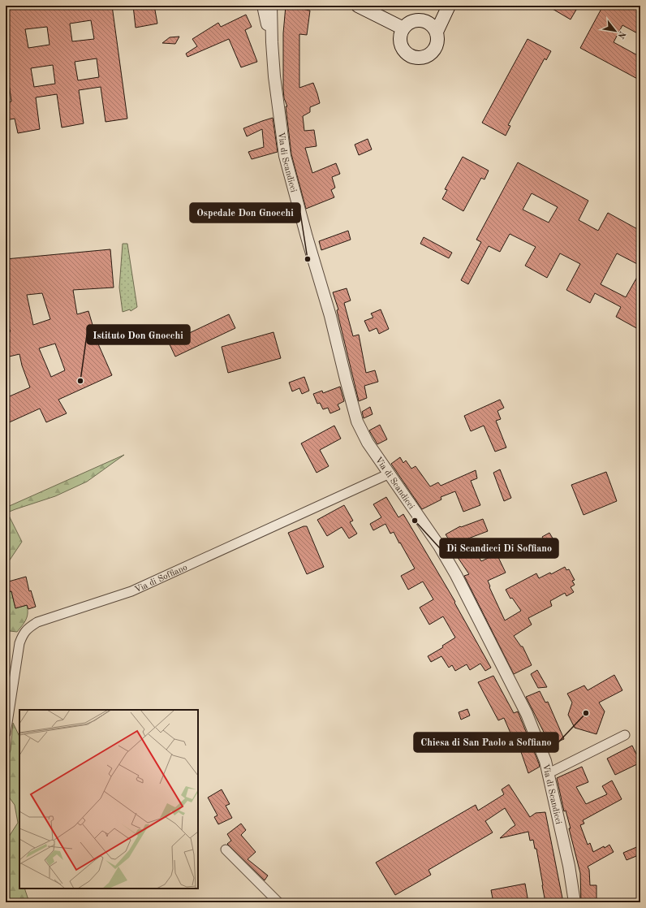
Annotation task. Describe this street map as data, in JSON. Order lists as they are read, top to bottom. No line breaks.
{"streets":{"street":["Via di Scandicci","Via di Soffiano"]},"crossings":[["Via di Scandicci","Via di Soffiano"]],"places":["Ospedale Don Gnocchi","Istituto Don Gnocchi","Di Scandicci Di Soffiano","Chiesa di San Paolo a Soffiano"],"north":"bottom right"}
